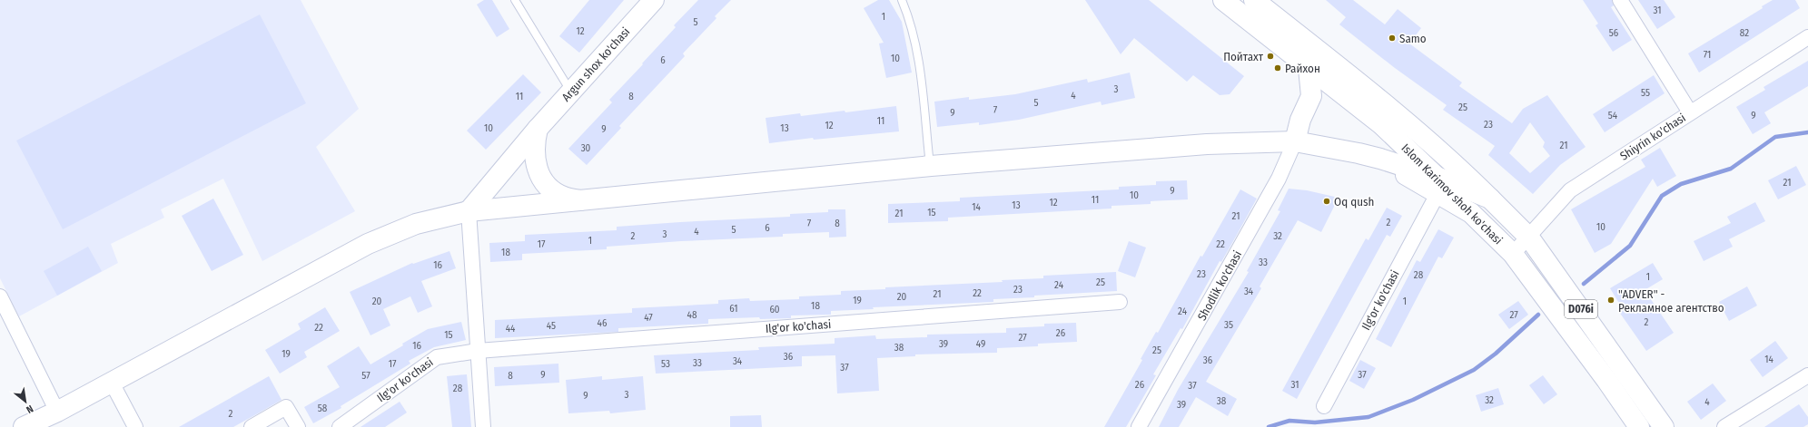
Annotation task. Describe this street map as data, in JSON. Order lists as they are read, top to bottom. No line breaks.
{"streets":{"main road":["Argun shox ko'chasi","Islom Karimov shoh ko'chasi","D076i"],"street":["Shiyrin ko'chasi","Shodlik ko'chasi","Ilg'or ko'chasi"]},"crossings":[["Shiyrin ko'chasi","Islom Karimov shoh ko'chasi"],["Islom Karimov shoh ko'chasi","Ilg'or ko'chasi"]],"places":["Samo","Пойтахт","Райхон","Oq qush","\"ADVER\" - Рекламное агентство"],"house_numbers":["31","1","5","12","56","82","71","10","6","3","55","4","11","8","5","25","7","9","54","9","11","23","12","10","13","9","21","30","21","9","10","11","12","13","14","15","21","21","2","7","8","10","6","5","4","3","2","32","1","17","22","18","33","16","23","28","1","25","24","23","34","22","21","20","19","20","1","18","61","60","24","48","27","47","2","46","35","45","22","44","26","15","27","39","49","16","38","25","19","36","14","36","34","33","17","53","37","9","37","57","8","26","31","37","28","3","9","32","38","4","39","58","2"],"north":"bottom right"}
